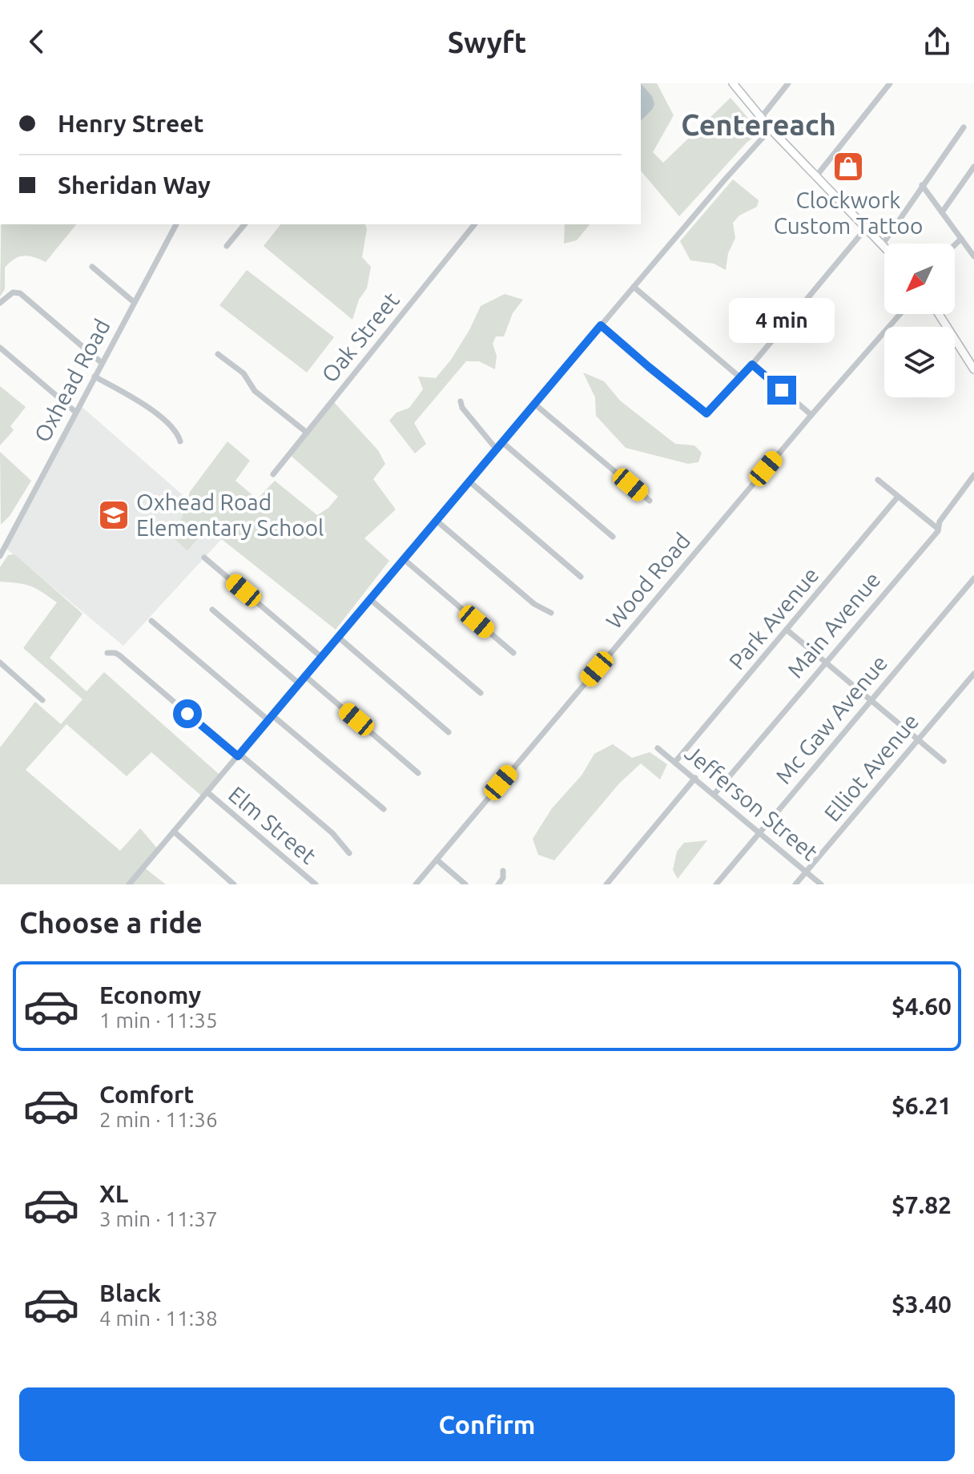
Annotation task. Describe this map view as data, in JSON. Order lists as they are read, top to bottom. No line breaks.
{"streets":{"street":["Oak Street","Oxhead Road","Wood Road","Park Avenue","Main Avenue","Mc Gaw Avenue","Elliot Avenue","Jefferson Street","Elm Street"]},"crossings":[["Park Avenue","Jefferson Street"],["Main Avenue","Jefferson Street"],["Mc Gaw Avenue","Jefferson Street"],["Elliot Avenue","Jefferson Street"]],"districts":["Centereach"],"places":{"shop":["Clockwork Custom Tattoo"],"school or university":["Oxhead Road Elementary School"]},"north":"bottom left","page":{"header":"Swyft","banner":["Henry Street","Sheridan Way"],"bubble":"4 min","heading":"Choose a ride","list":[{"name":"Economy","note":"1 min · 11:35","value":"$4.60"},{"name":"Comfort","note":"2 min · 11:36","value":"$6.21"},{"name":"XL","note":"3 min · 11:37","value":"$7.82"},{"name":"Black","note":"4 min · 11:38","value":"$3.40"}],"buttons":"Confirm"}}
